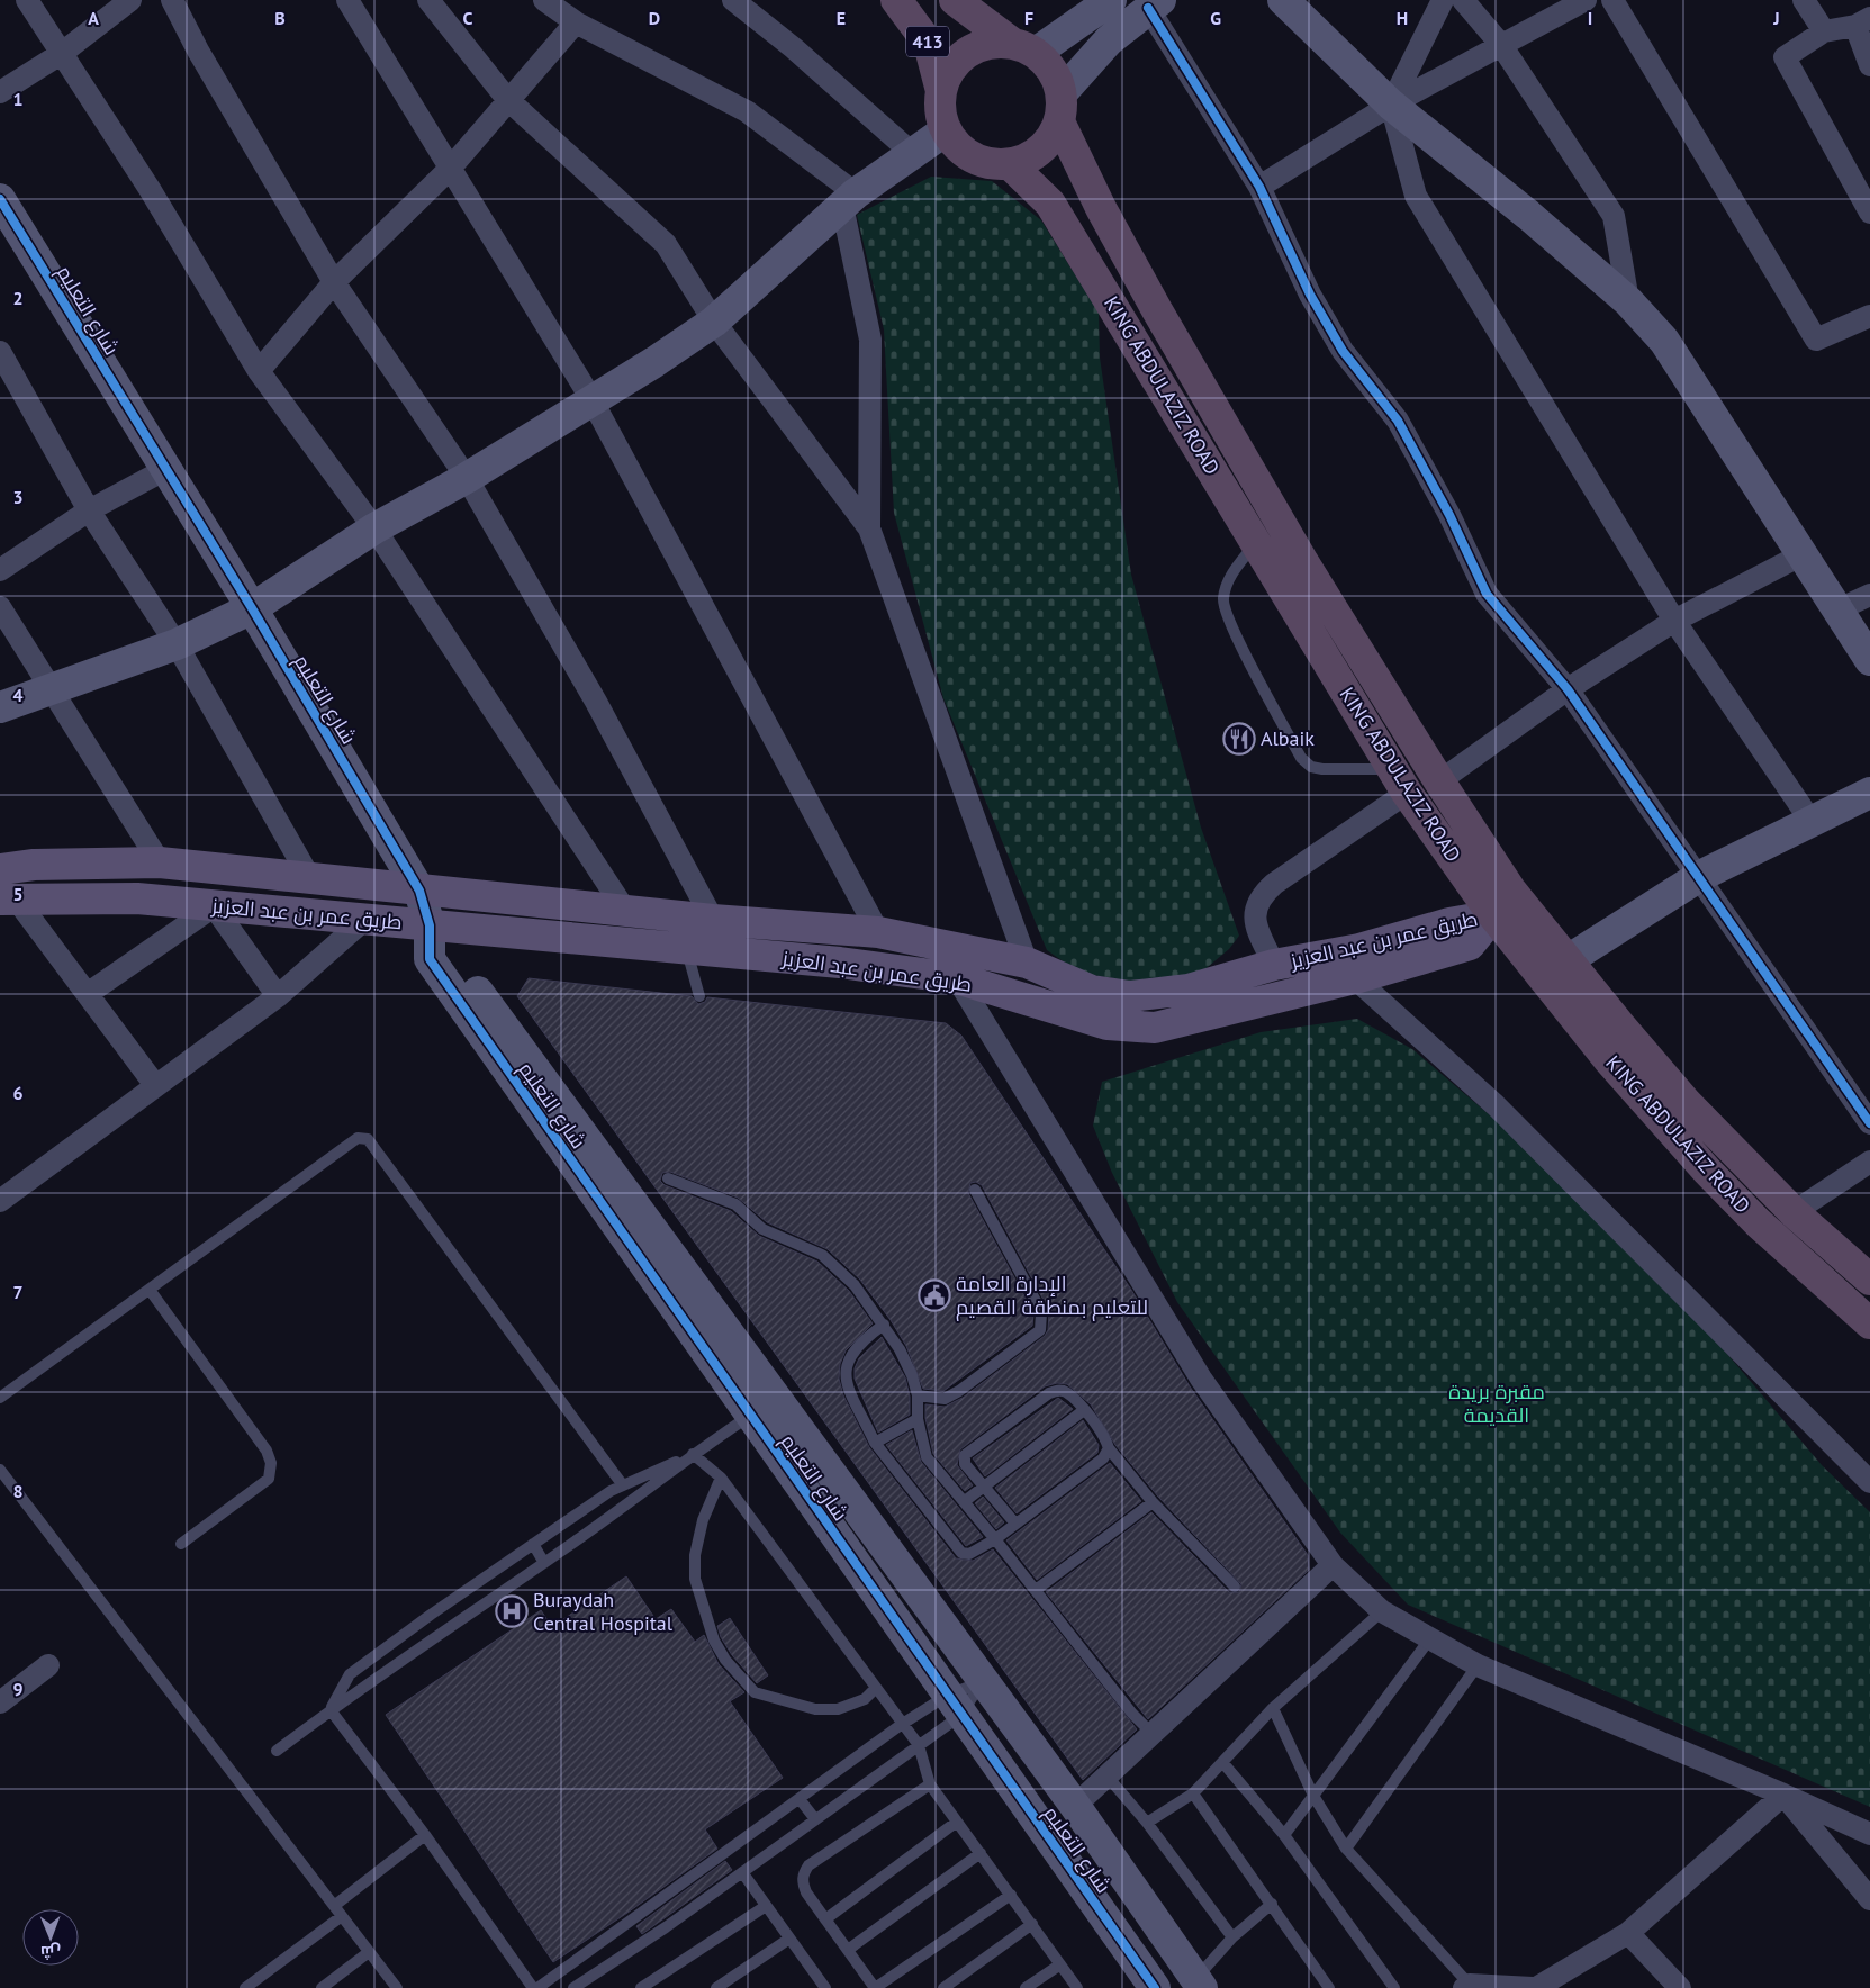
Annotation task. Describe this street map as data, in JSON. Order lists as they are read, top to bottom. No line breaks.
{"streets":{"highway":["413","KING ABDULAZIZ ROAD"],"main road":["طريق عمر بن عبد العزيز"],"street":["شارع التعليم"]},"crossings":[["413","KING ABDULAZIZ ROAD"],["شارع التعليم","طريق عمر بن عبد العزيز"],["KING ABDULAZIZ ROAD","طريق عمر بن عبد العزيز"]],"parks":["مقبرة بريدة القديمة"],"places":{"restaurant":["Albaik"],"public building":["الإدارة العامة للتعليم بمنطقة القصيم"],"hospital":["Buraydah Central Hospital"]},"north":"bottom","grid":{"columns":["A","B","C","D","E","F","G","H","I","J"],"rows":["1","2","3","4","5","6","7","8","9"]}}
